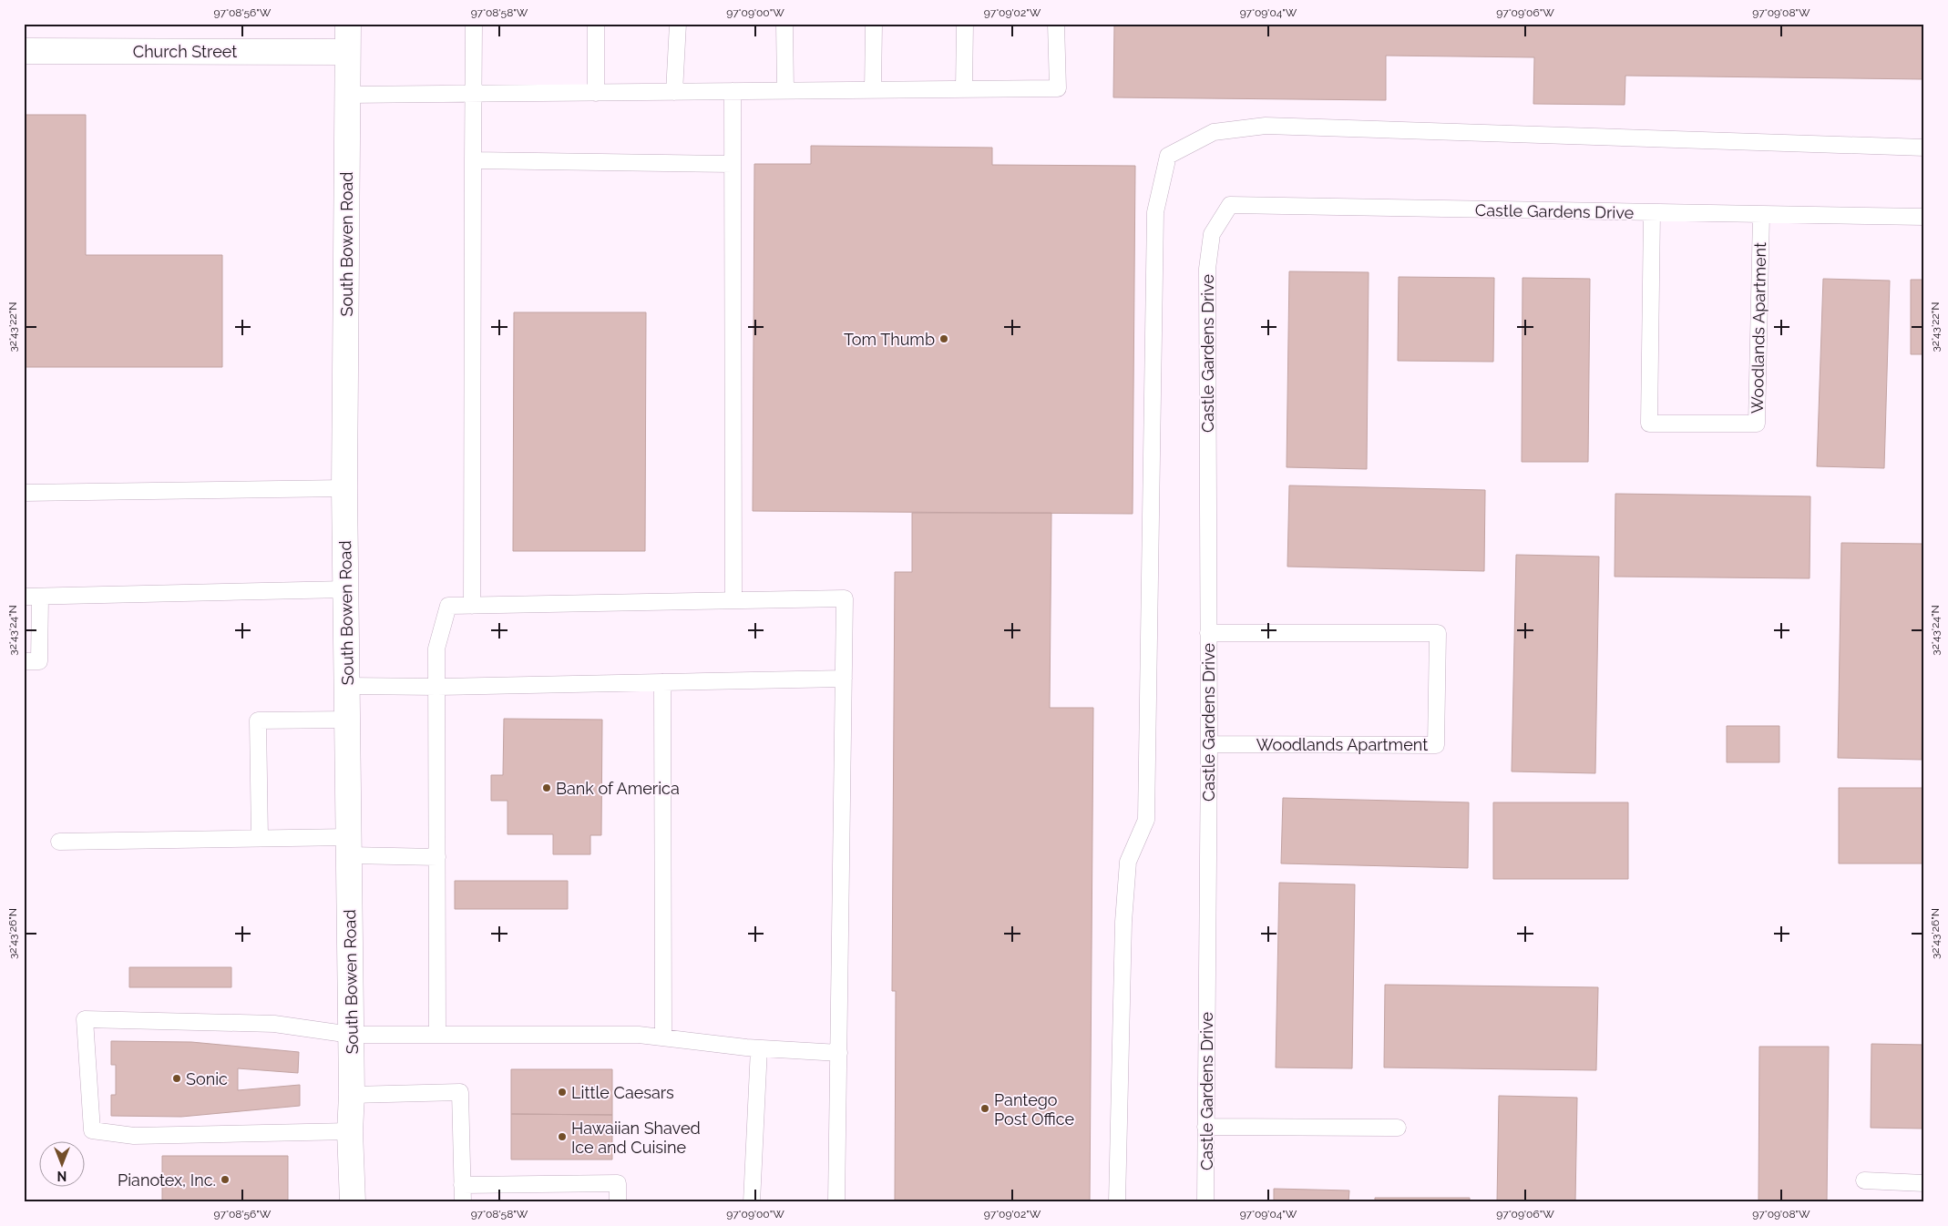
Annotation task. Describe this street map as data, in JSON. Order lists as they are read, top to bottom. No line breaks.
{"streets":{"main road":["Church Street","South Bowen Road"],"lane":["Castle Gardens Drive","Woodlands Apartment"]},"crossings":[["Church Street","South Bowen Road"],["Castle Gardens Drive","Woodlands Apartment"]],"places":["Tom Thumb","Bank of America","Sonic","Little Caesars","Pantego Post Office","Hawaiian Shaved Ice and Cuisine","Pianotex, Inc."],"north":"bottom","coordinates":["97°08'56\"W","97°08'58\"W","97°09'00\"W","97°09'02\"W","97°09'04\"W","97°09'06\"W","97°09'08\"W","32°43'22\"N","32°43'24\"N","32°43'26\"N"]}
